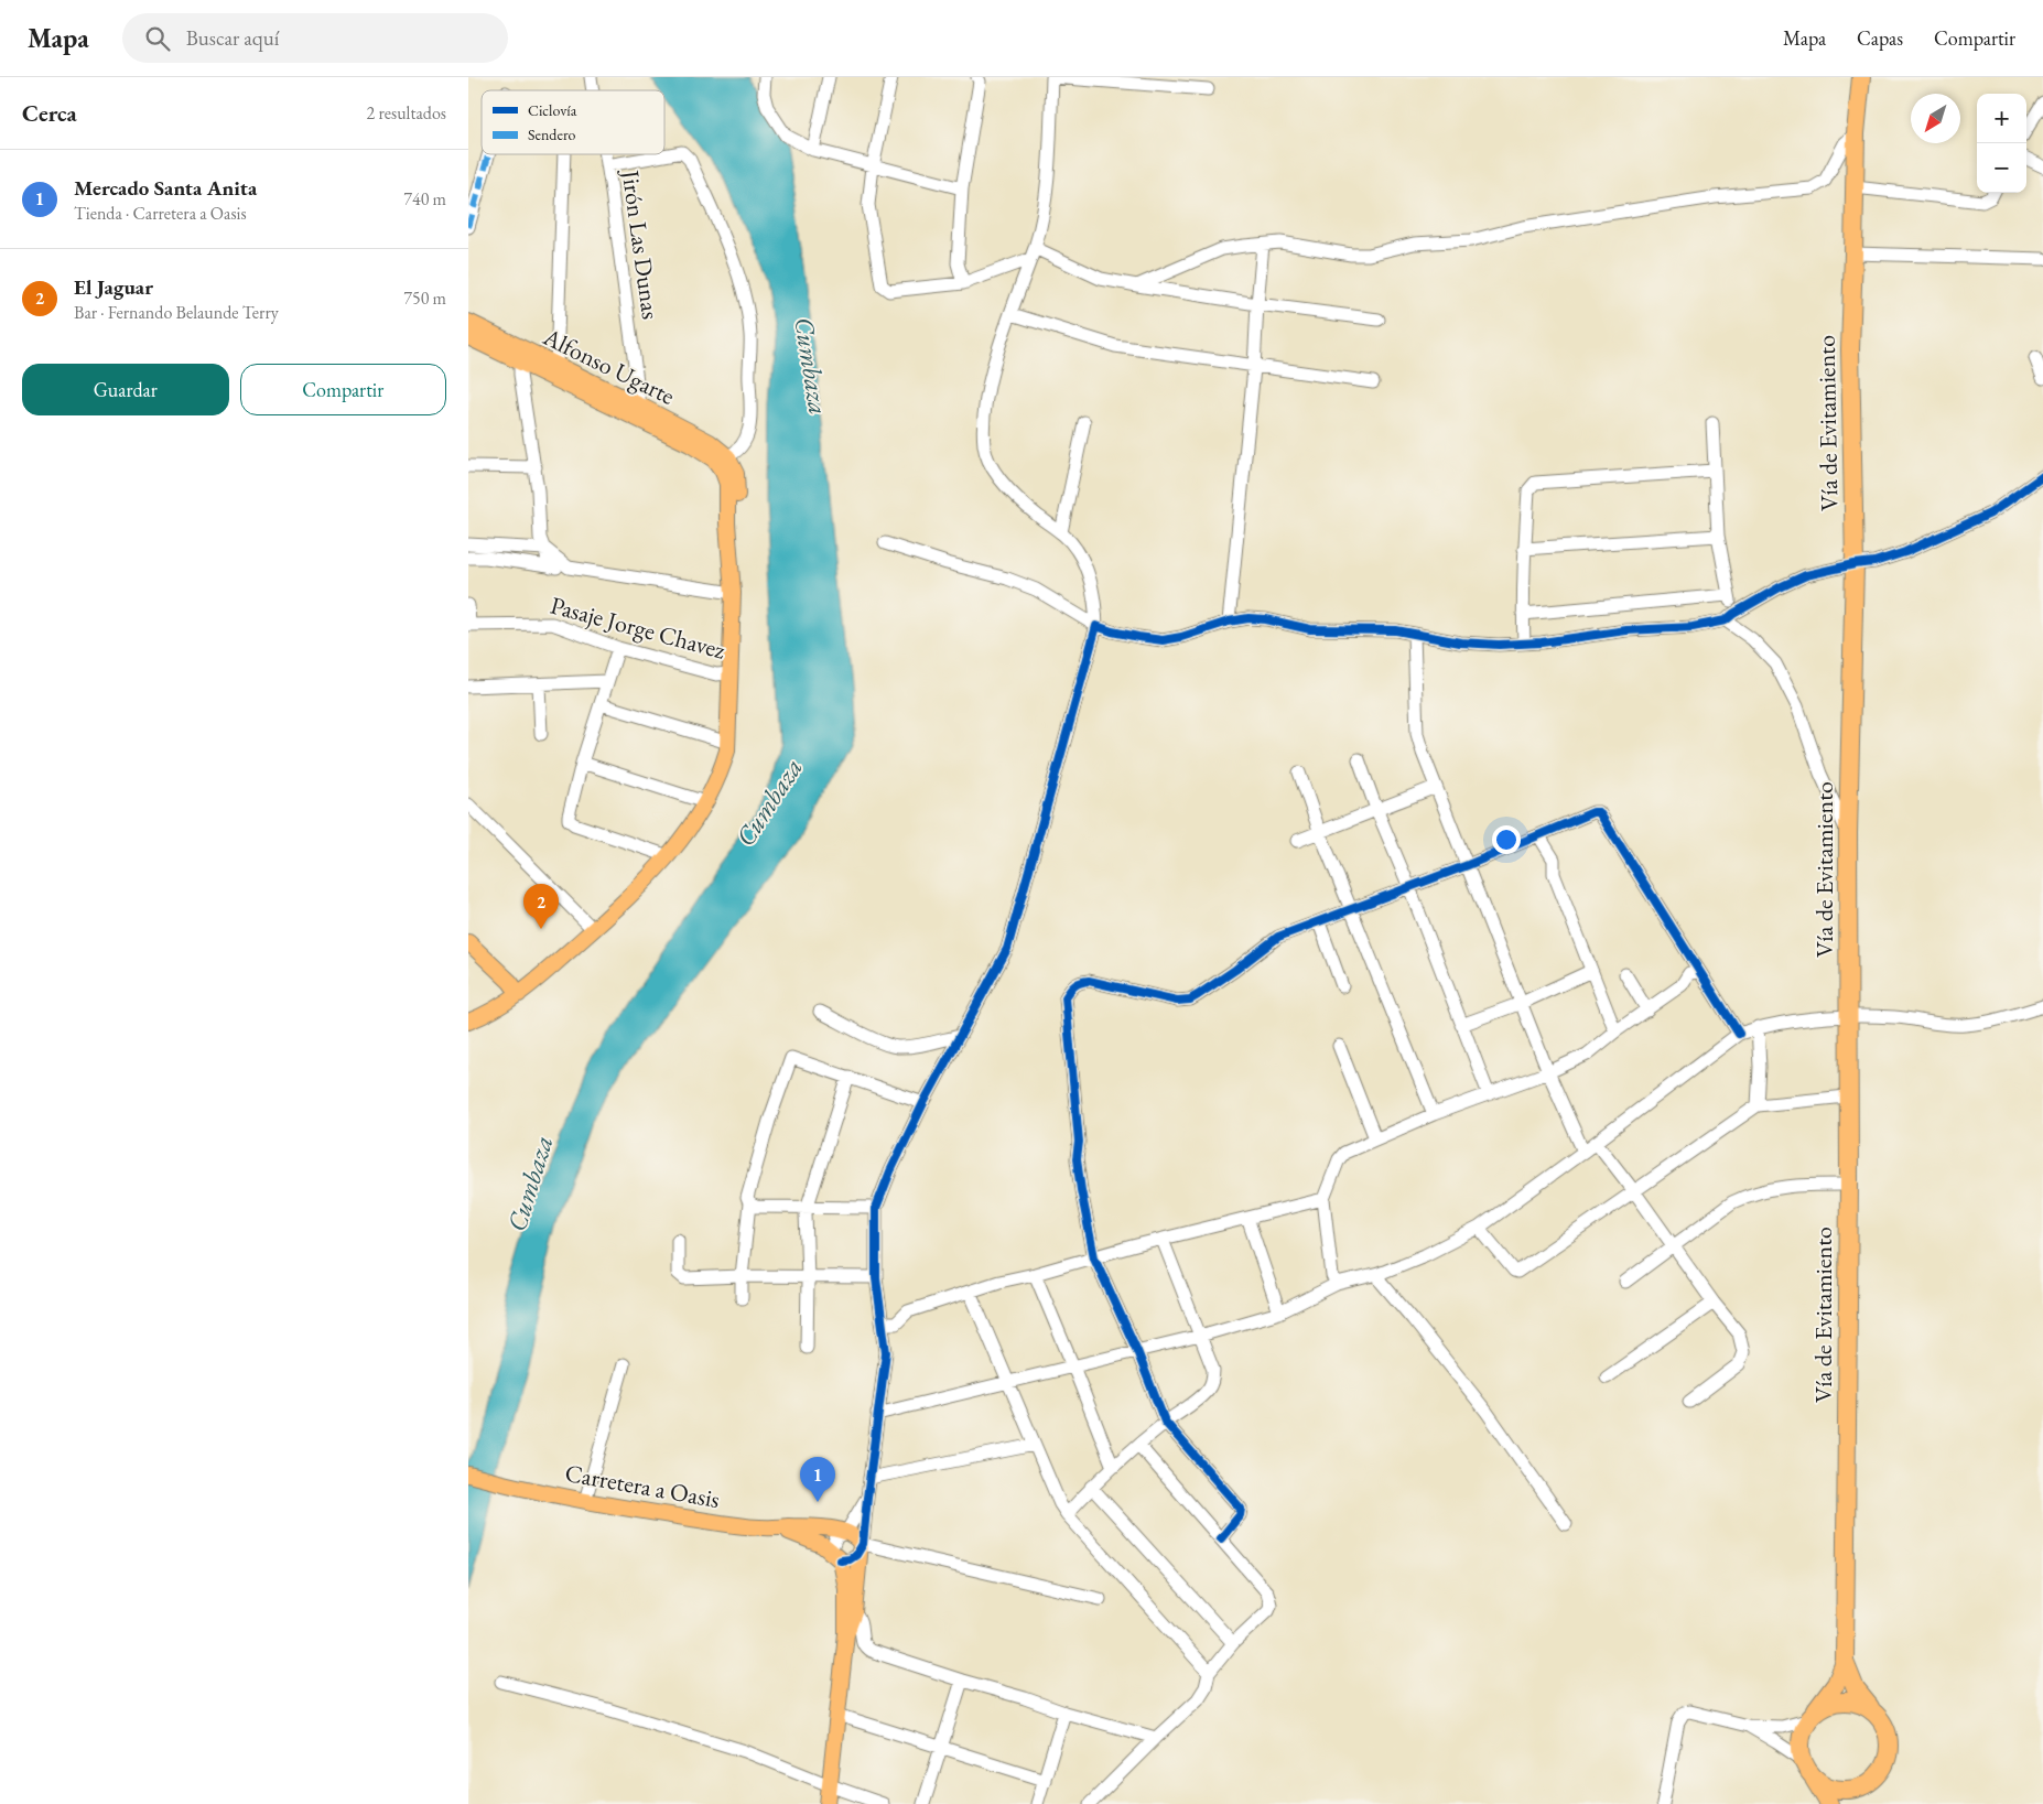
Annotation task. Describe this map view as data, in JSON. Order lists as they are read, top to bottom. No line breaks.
{"streets":{"highway":["Vía de Evitamiento"],"main road":["Alfonso Ugarte","Carretera a Oasis"],"street":["Jirón Las Dunas","Pasaje Jorge Chavez"]},"crossings":[["Jirón Las Dunas","Alfonso Ugarte"]],"water":["Cumbaza"],"legend":["Ciclovía","Sendero"],"north":"bottom left","page":{"header":"Mapa","search":"Buscar aquí","nav":["Mapa","Capas","Compartir"],"heading":["Cerca","2 resultados"],"map_buttons":["+","−"],"list":[{"mark":"1","name":"Mercado Santa Anita","note":"Tienda · Carretera a Oasis","value":"740 m"},{"mark":"2","name":"El Jaguar","note":"Bar · Fernando Belaunde Terry","value":"750 m"}],"buttons":["Guardar","Compartir"],"pins":["2","1"]}}
